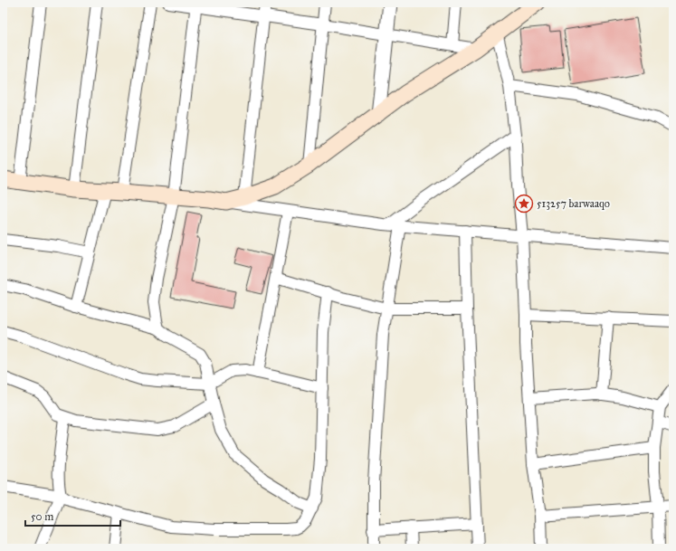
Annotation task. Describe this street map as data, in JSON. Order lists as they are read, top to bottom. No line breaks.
{"places":{"place":["513257 barwaaqo"]},"scale_bar":"50 m"}
